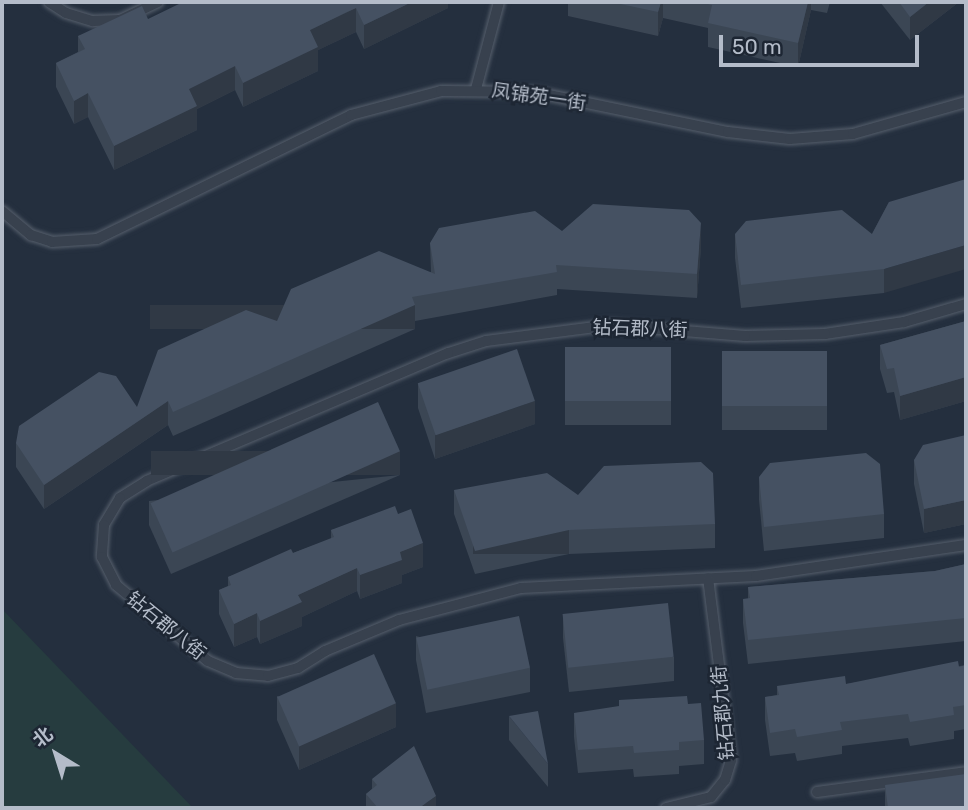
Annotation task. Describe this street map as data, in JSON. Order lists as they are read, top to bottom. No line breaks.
{"streets":{"lane":["凤锦苑一街","钻石郡八街","钻石郡九街"]},"crossings":[["钻石郡八街","钻石郡九街"]],"scale_bar":"50 m","north":"top left"}
